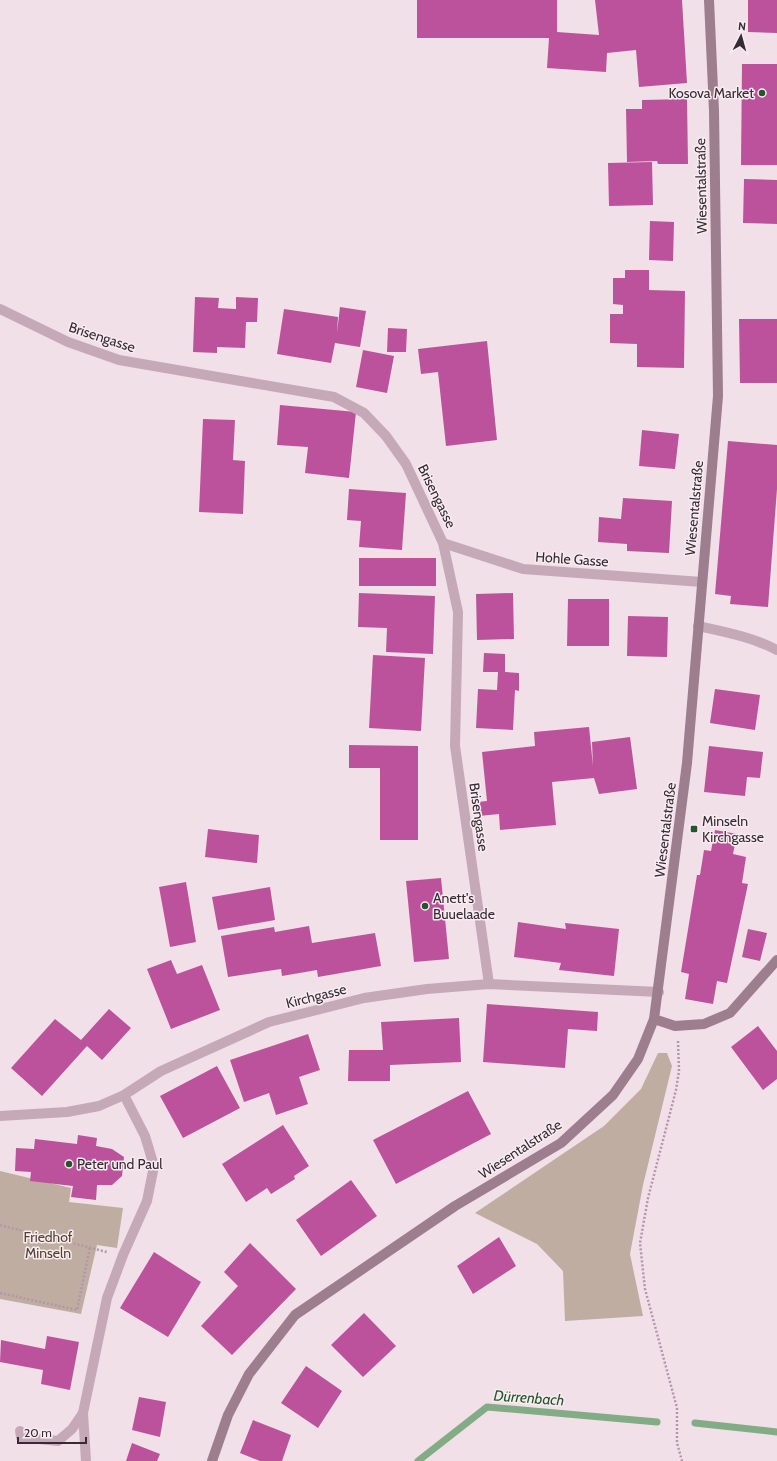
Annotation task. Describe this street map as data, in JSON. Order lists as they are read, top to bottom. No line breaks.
{"streets":{"street":["Wiesentalstraße","Brisengasse","Hohle Gasse","Kirchgasse"]},"crossings":[["Wiesentalstraße","Hohle Gasse"],["Wiesentalstraße","Kirchgasse"],["Brisengasse","Hohle Gasse"],["Brisengasse","Kirchgasse"]],"water":["Dürrenbach"],"parks":["Friedhof Minseln"],"places":{"other":["Kosova Market","Anett's Buuelaade","Peter und Paul"],"transit":["Minseln Kirchgasse"]},"scale_bar":"20 m","north":"top"}
